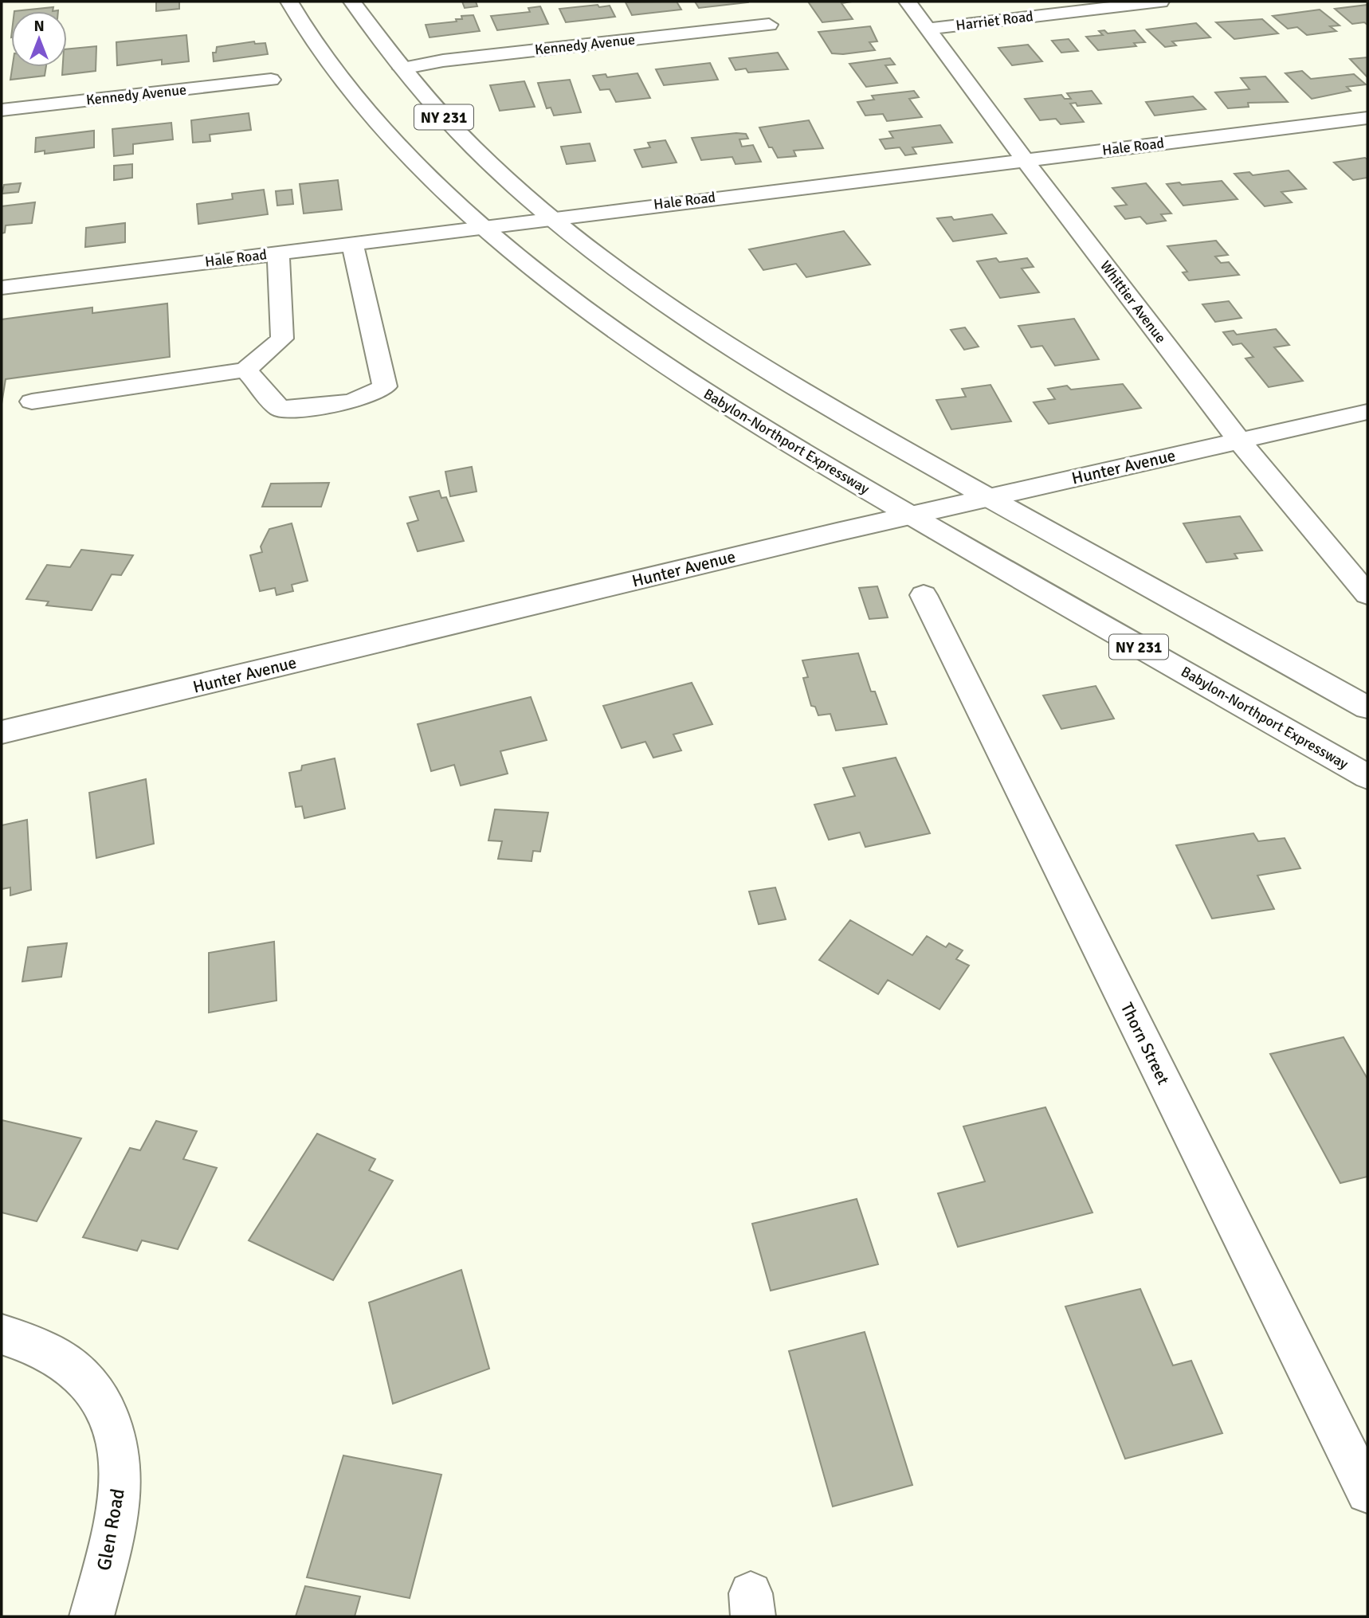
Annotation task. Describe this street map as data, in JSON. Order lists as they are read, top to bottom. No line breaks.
{"streets":{"street":["Harriet Road","Kennedy Avenue","NY 231","Hale Road","Whittier Avenue","Babylon-Northport Expressway","Hunter Avenue","Thorn Street","Glen Road"]},"crossings":[["Harriet Road","Whittier Avenue"],["Kennedy Avenue","NY 231"],["NY 231","Hale Road"],["NY 231","Hunter Avenue"],["Hale Road","Whittier Avenue"],["Hale Road","Babylon-Northport Expressway"],["Whittier Avenue","Hunter Avenue"],["Babylon-Northport Expressway","Hunter Avenue"]],"north":"top"}
